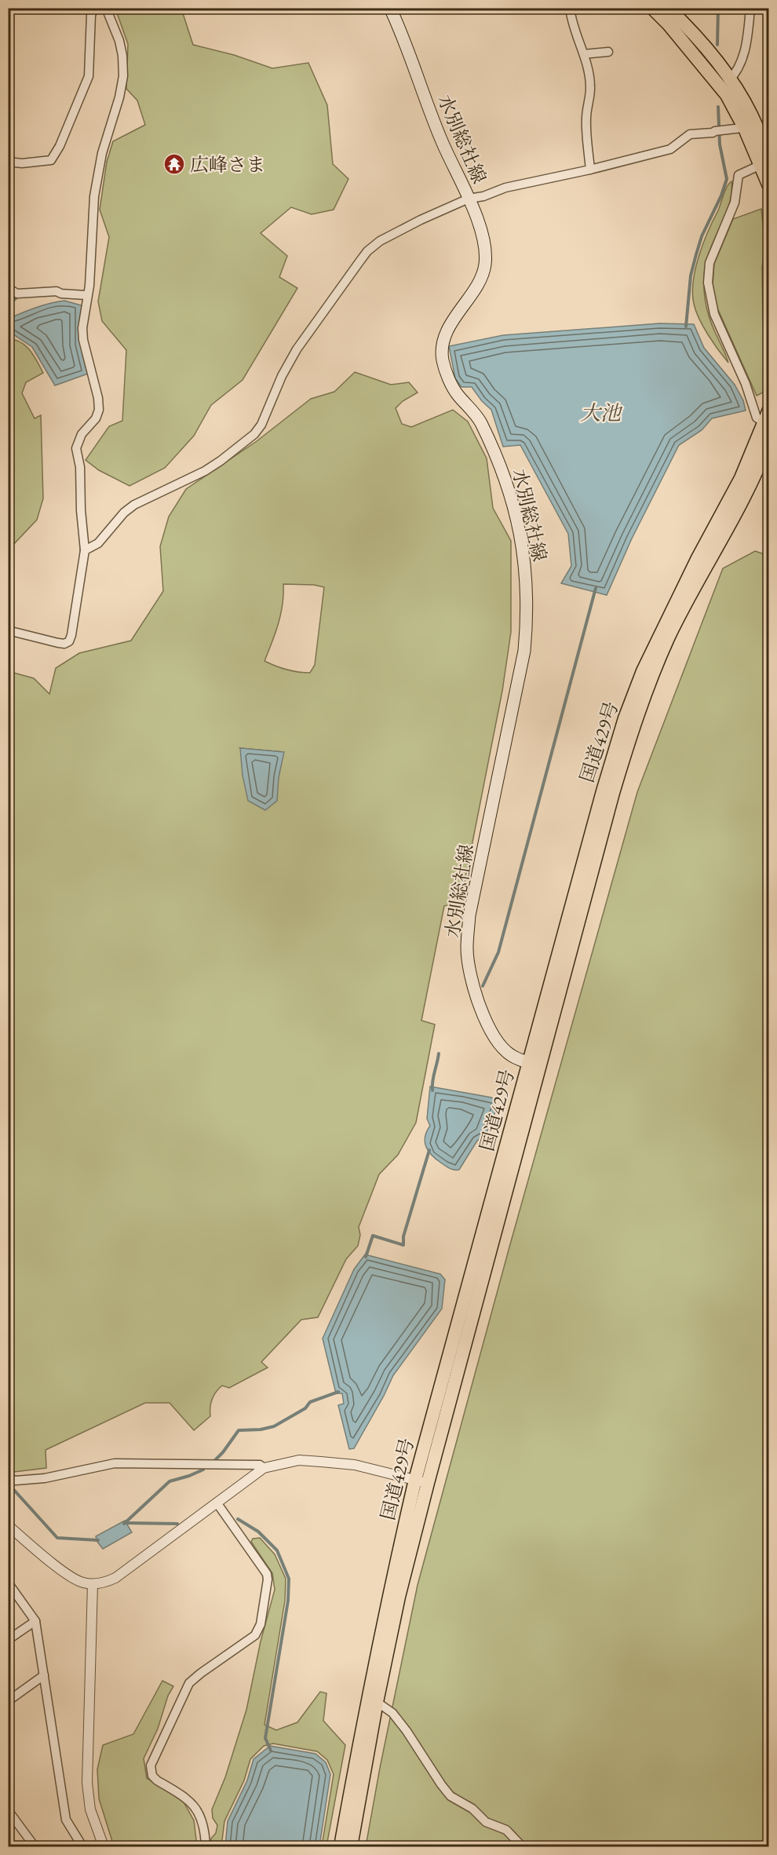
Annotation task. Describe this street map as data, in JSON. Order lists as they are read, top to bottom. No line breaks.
{"streets":{"highway":["国道429号"],"main road":["水別総社線"]},"crossings":[["水別総社線","国道429号"]],"water":["大池"],"places":{"temple":["広峰さま"]}}
